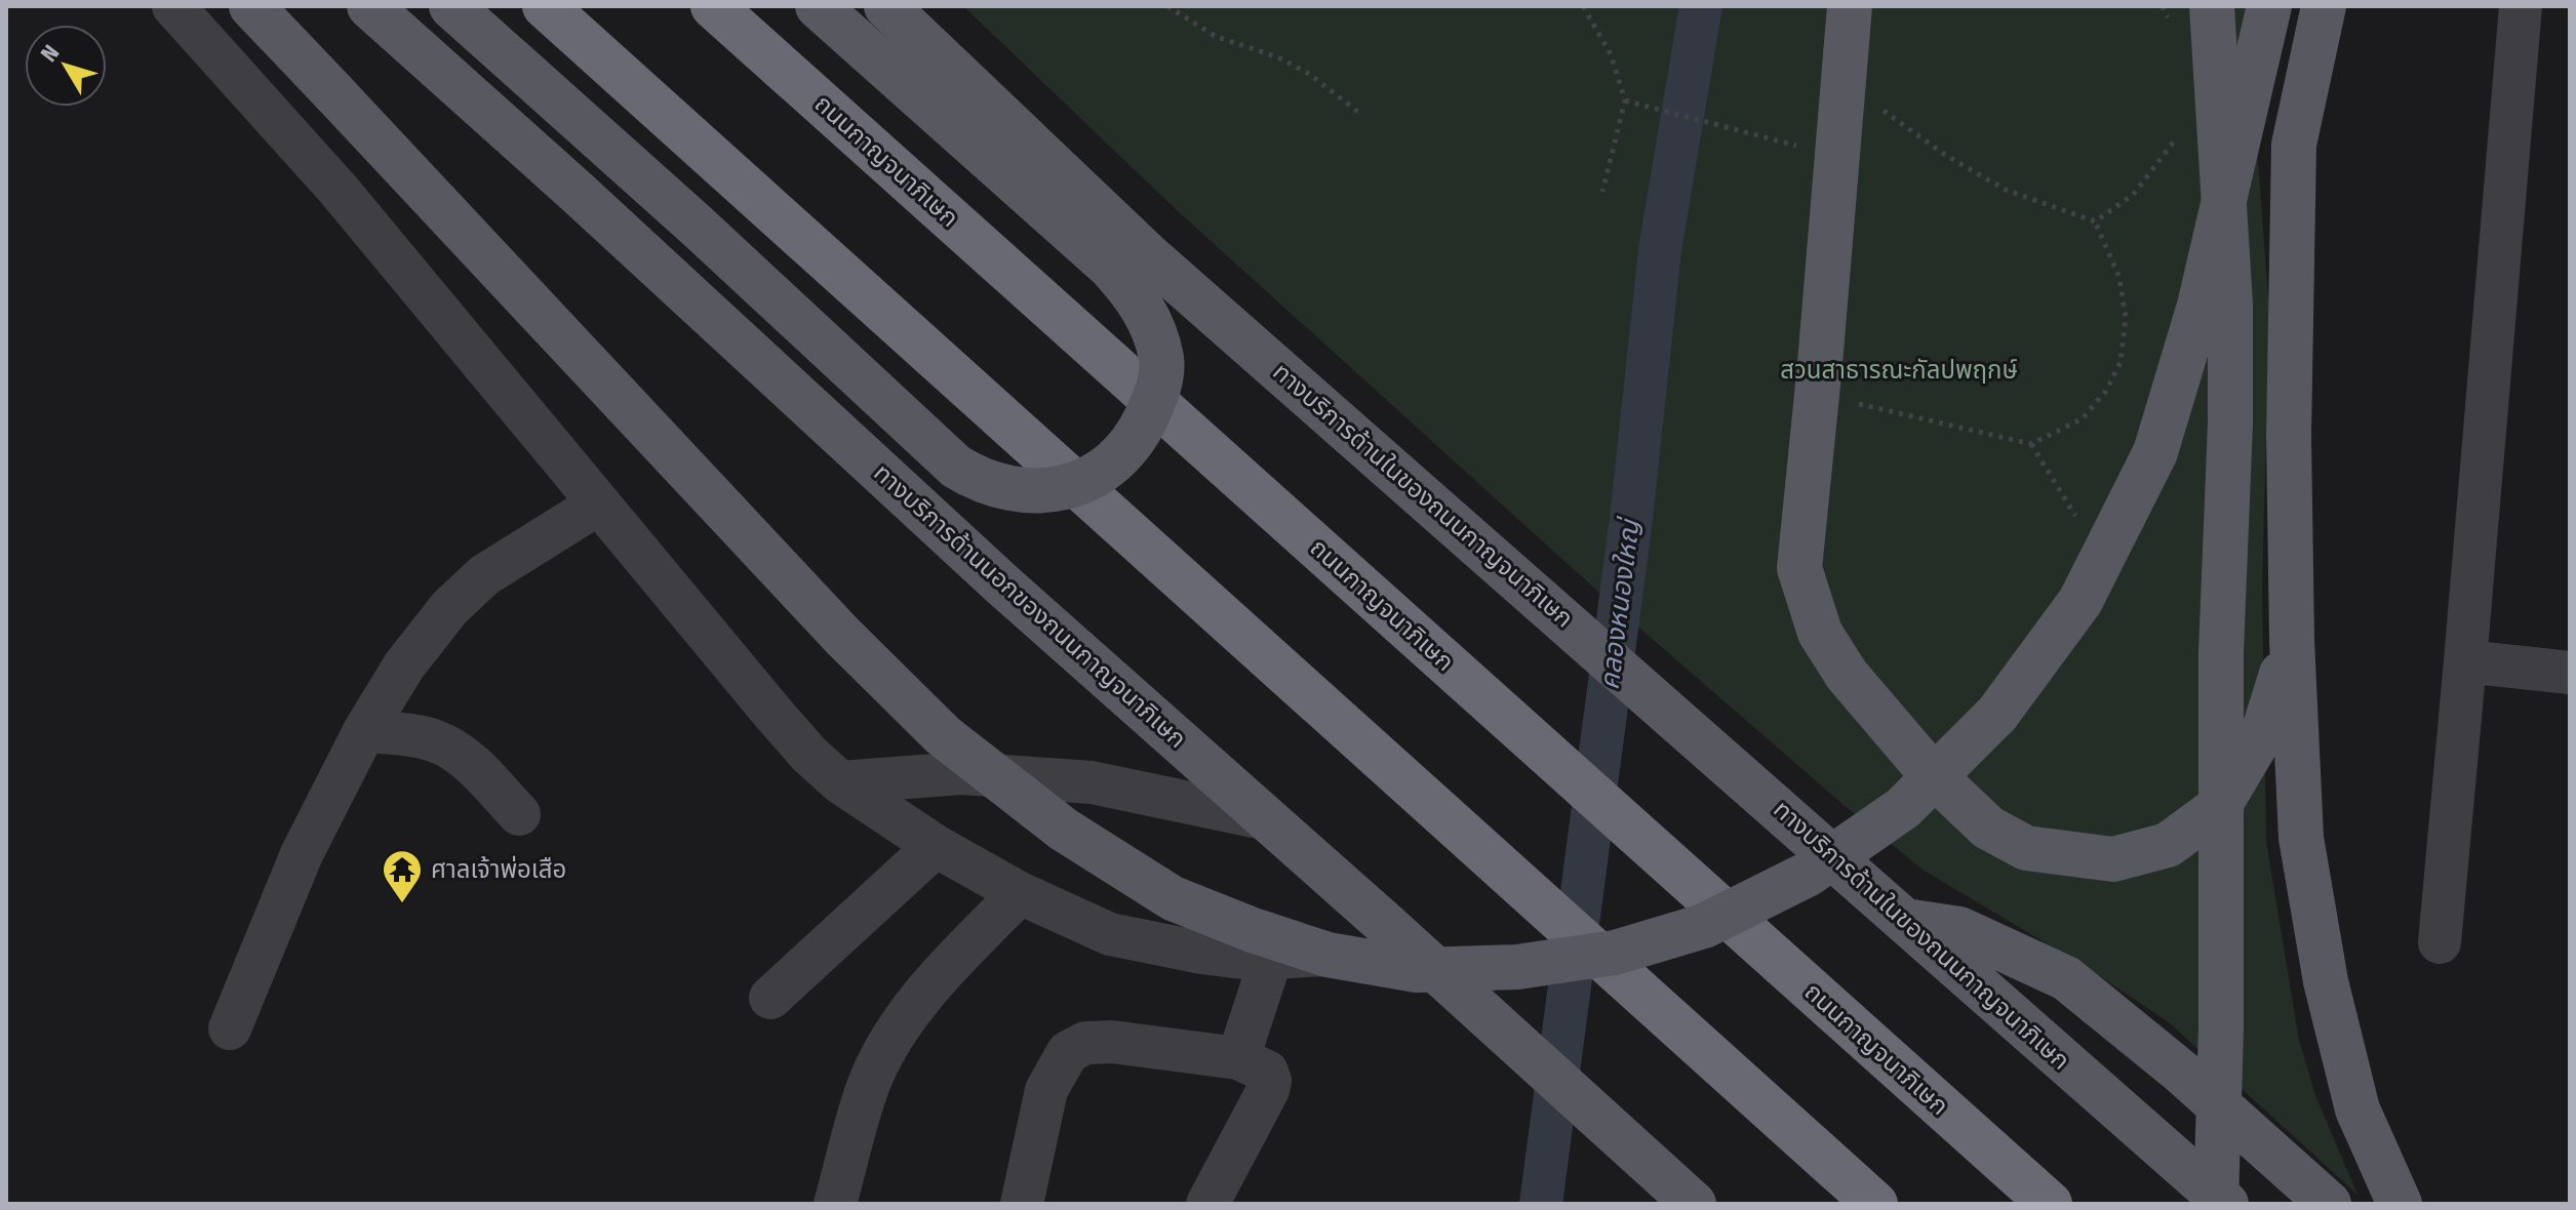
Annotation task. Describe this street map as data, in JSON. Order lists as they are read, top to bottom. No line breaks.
{"streets":{"highway":["ถนนกาญจนาภิเษก"],"main road":["ทางบริการด้านในของถนนกาญจนาภิเษก","ทางบริการด้านนอกของถนนกาญจนาภิเษก"]},"water":["คลองหนองใหญ่"],"parks":["สวนสาธารณะกัลปพฤกษ์"],"places":{"temple":["ศาลเจ้าพ่อเสือ"]},"north":"top left"}
